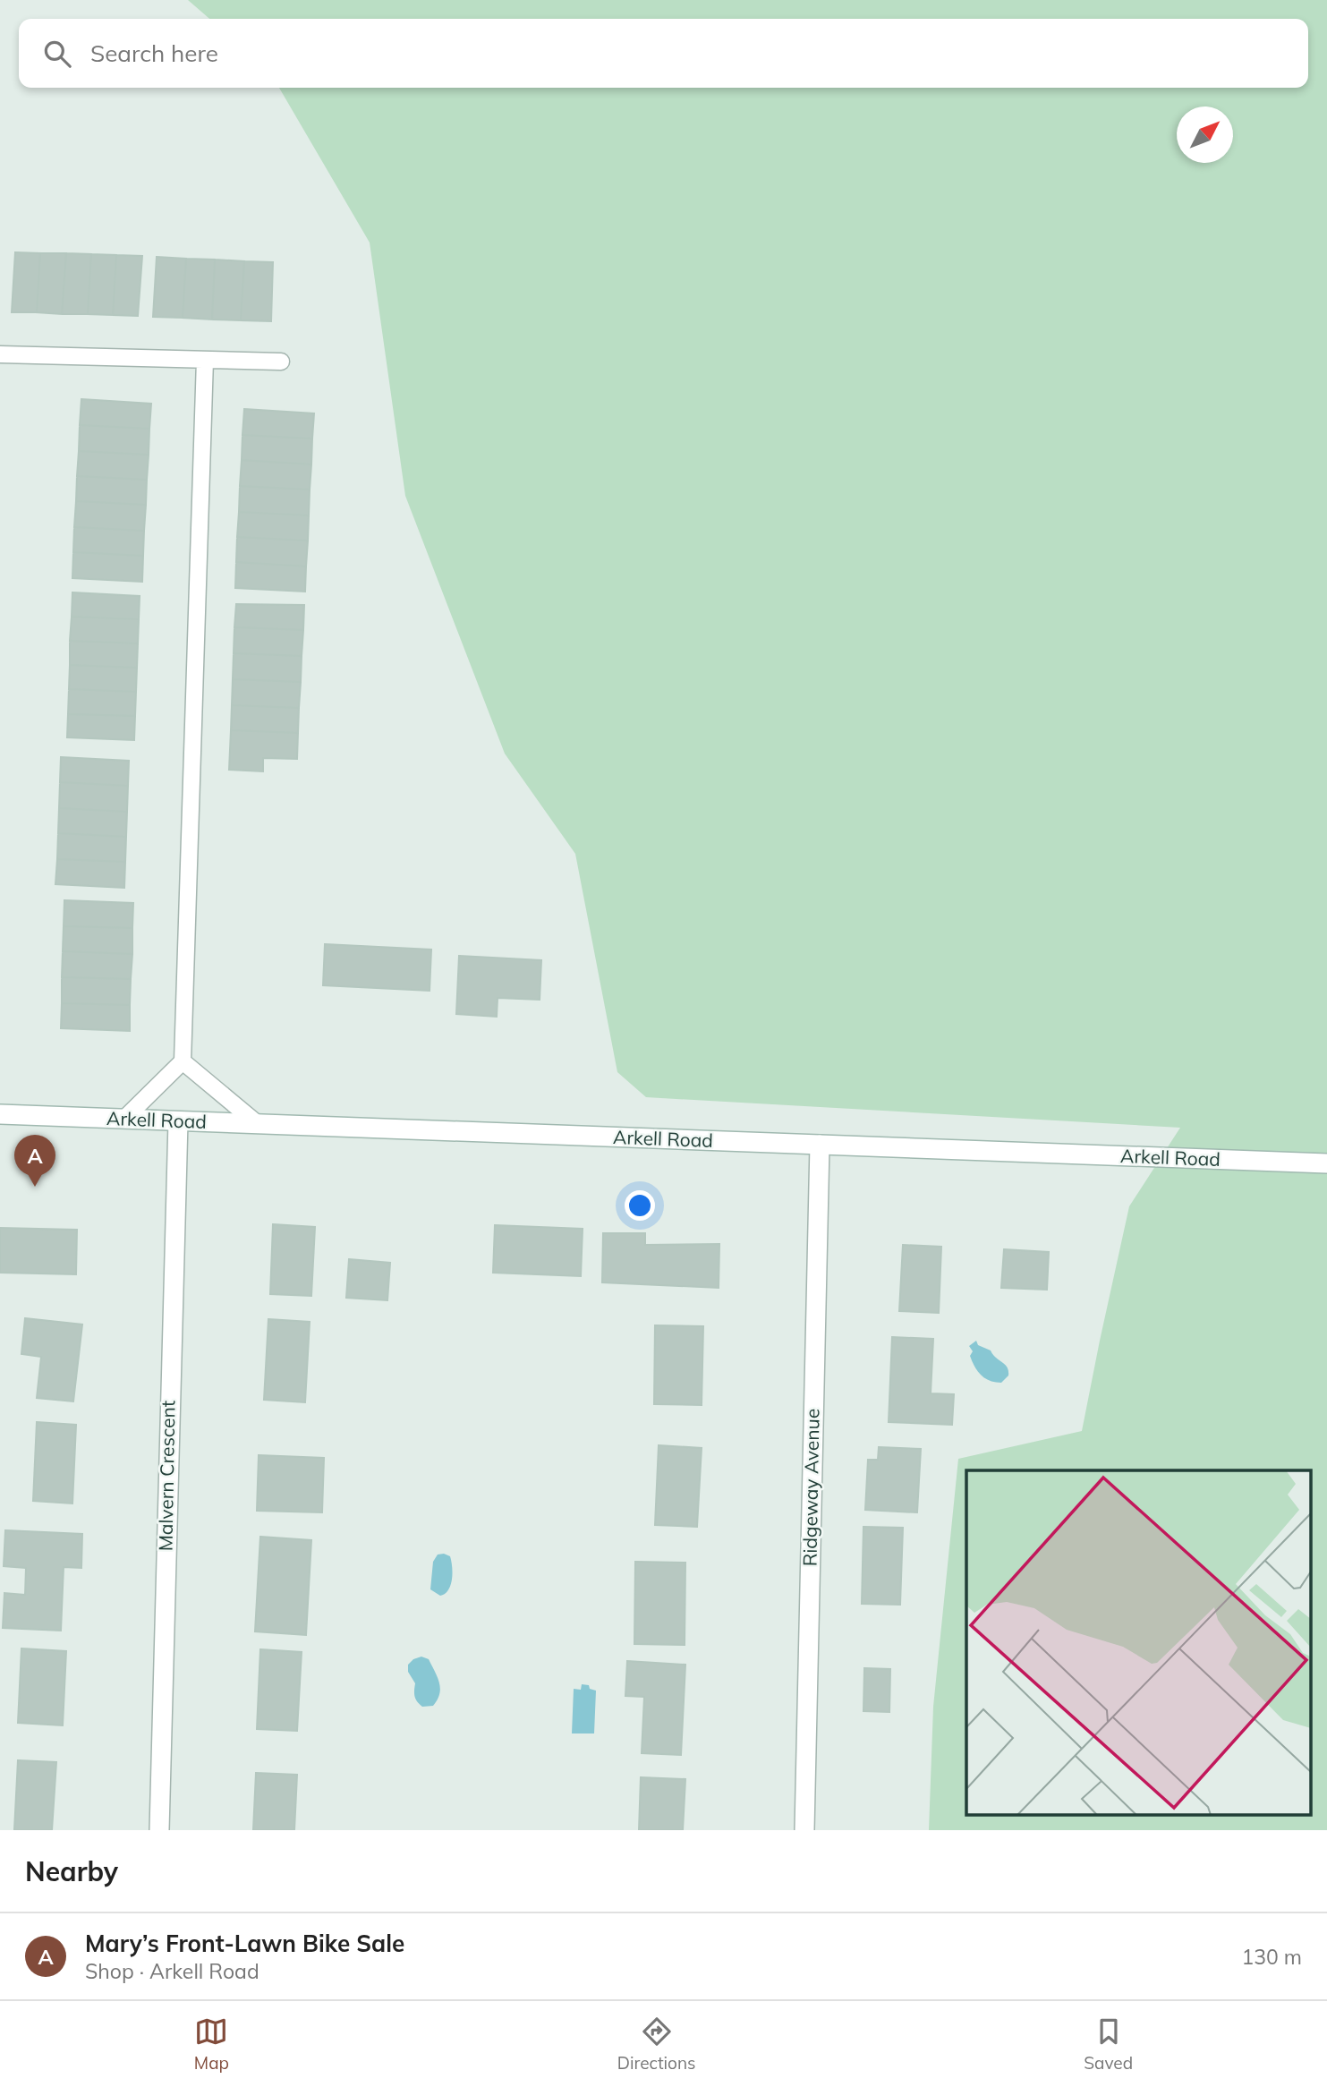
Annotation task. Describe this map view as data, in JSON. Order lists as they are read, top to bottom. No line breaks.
{"streets":{"street":["Arkell Road","Malvern Crescent","Ridgeway Avenue"]},"crossings":[["Arkell Road","Malvern Crescent"],["Arkell Road","Ridgeway Avenue"]],"north":"top right","page":{"search":"Search here","pins":"A","heading":"Nearby","list":[{"mark":"A","name":"Mary’s Front-Lawn Bike Sale","note":"Shop · Arkell Road","value":"130 m"}],"nav":["Map","Directions","Saved"]}}
